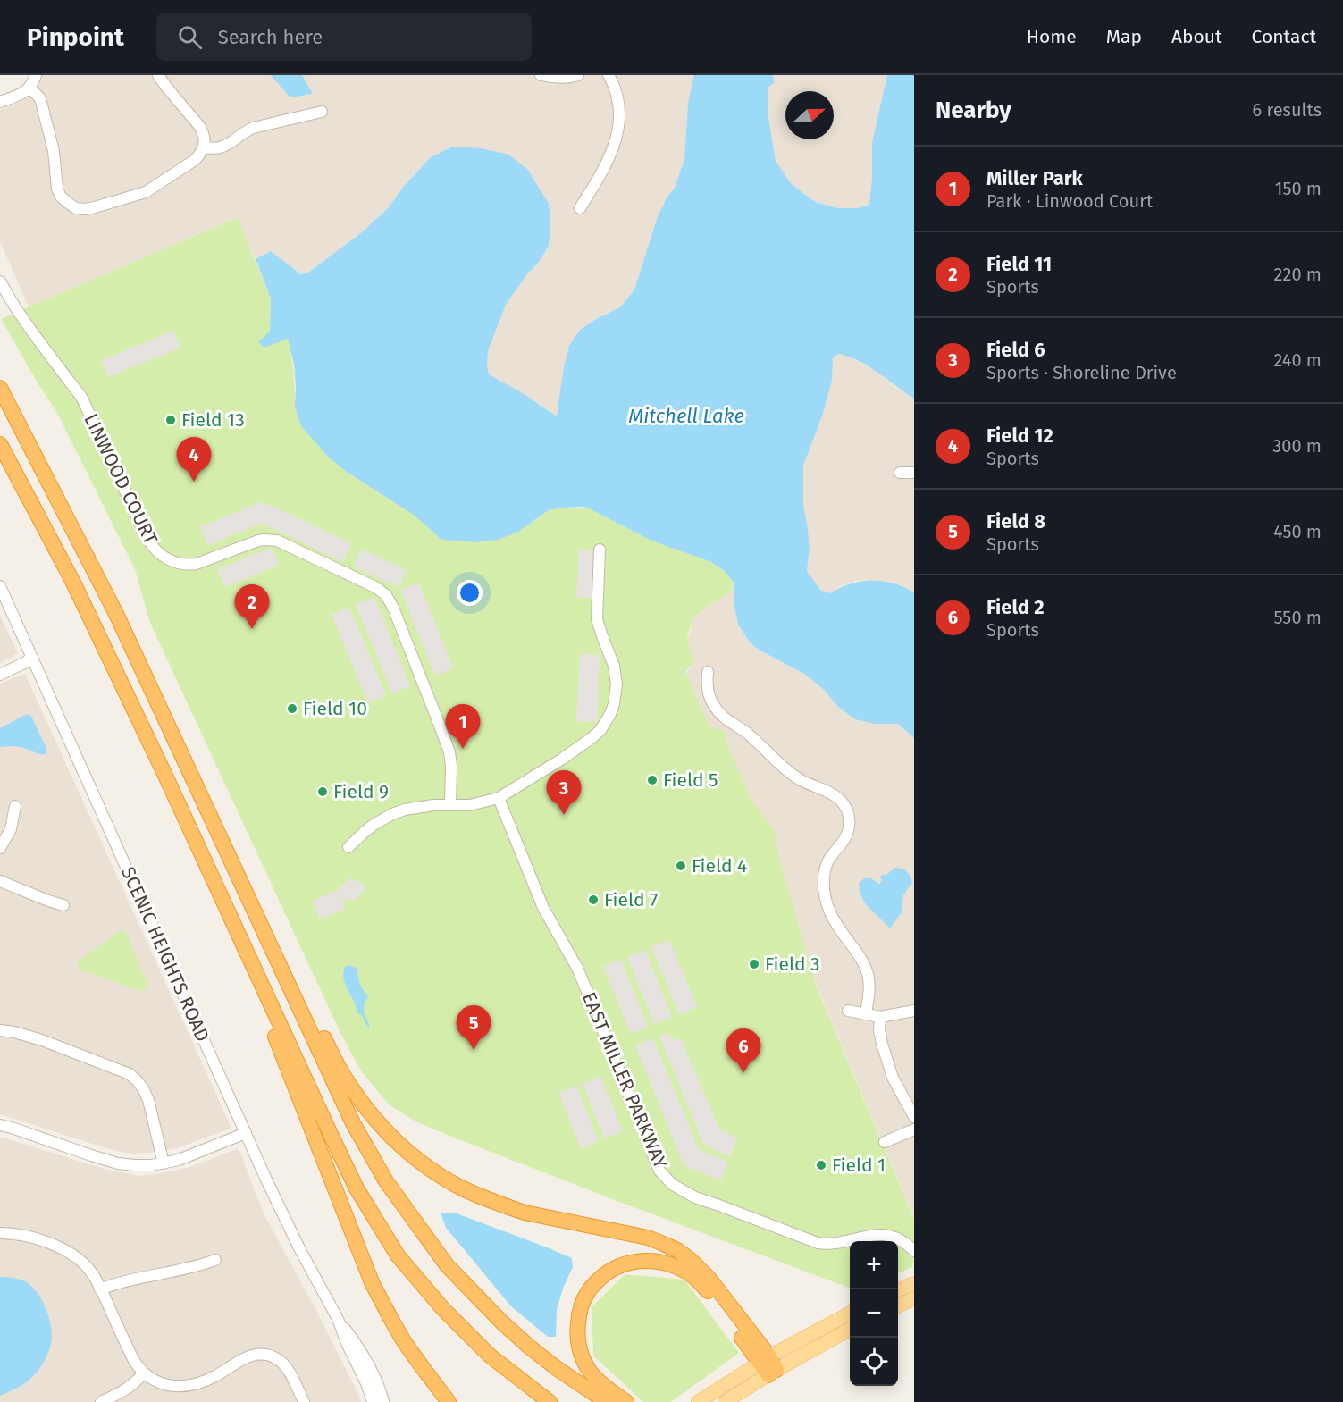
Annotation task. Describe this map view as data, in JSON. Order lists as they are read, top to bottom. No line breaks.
{"streets":{"street":["LINWOOD COURT","SCENIC HEIGHTS ROAD","EAST MILLER PARKWAY"]},"water":["Mitchell Lake"],"places":["Field 13","Field 10","Field 5","Field 9","Field 4","Field 7","Field 3","Field 1"],"north":"right","page":{"header":"Pinpoint","search":"Search here","nav":["Home","Map","About","Contact"],"heading":["Nearby","6 results"],"list":[{"mark":"1","name":"Miller Park","note":"Park · Linwood Court","value":"150 m"},{"mark":"2","name":"Field 11","note":"Sports","value":"220 m"},{"mark":"3","name":"Field 6","note":"Sports · Shoreline Drive","value":"240 m"},{"mark":"4","name":"Field 12","note":"Sports","value":"300 m"},{"mark":"5","name":"Field 8","note":"Sports","value":"450 m"},{"mark":"6","name":"Field 2","note":"Sports","value":"550 m"}],"pins":["4","2","1","3","5","6"],"map_buttons":["+","−"]}}
